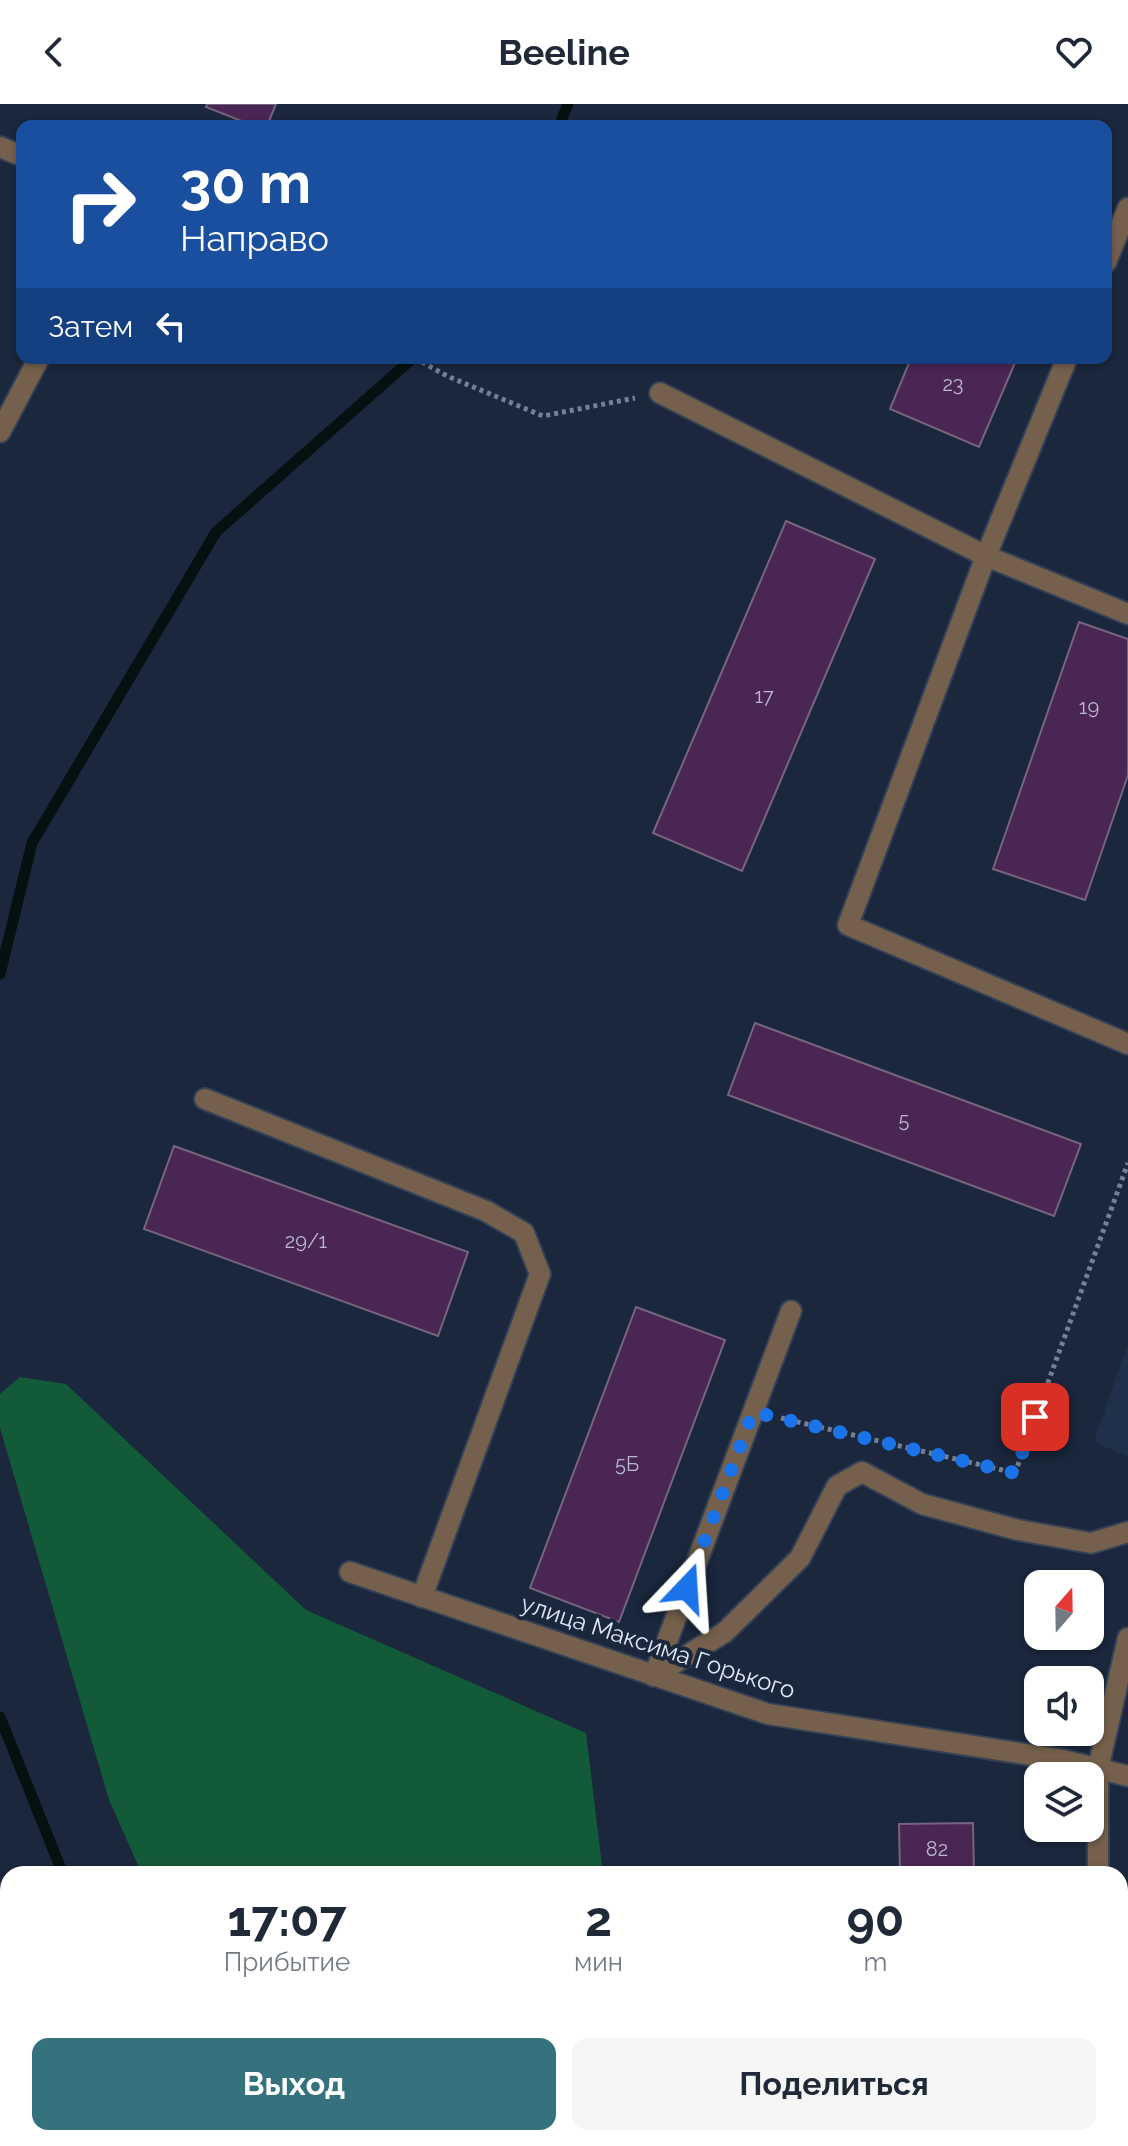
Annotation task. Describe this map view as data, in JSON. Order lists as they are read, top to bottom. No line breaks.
{"streets":{"street":["улица Максима Горького"]},"house_numbers":["23","17","19","5","29/1","5Б","82"],"north":"top","page":{"header":"Beeline","turn":["30 m","Направо"],"then":"Затем","eta":["17:07","Прибытие","2","мин","90","m"],"buttons":["Выход","Поделиться"]}}
